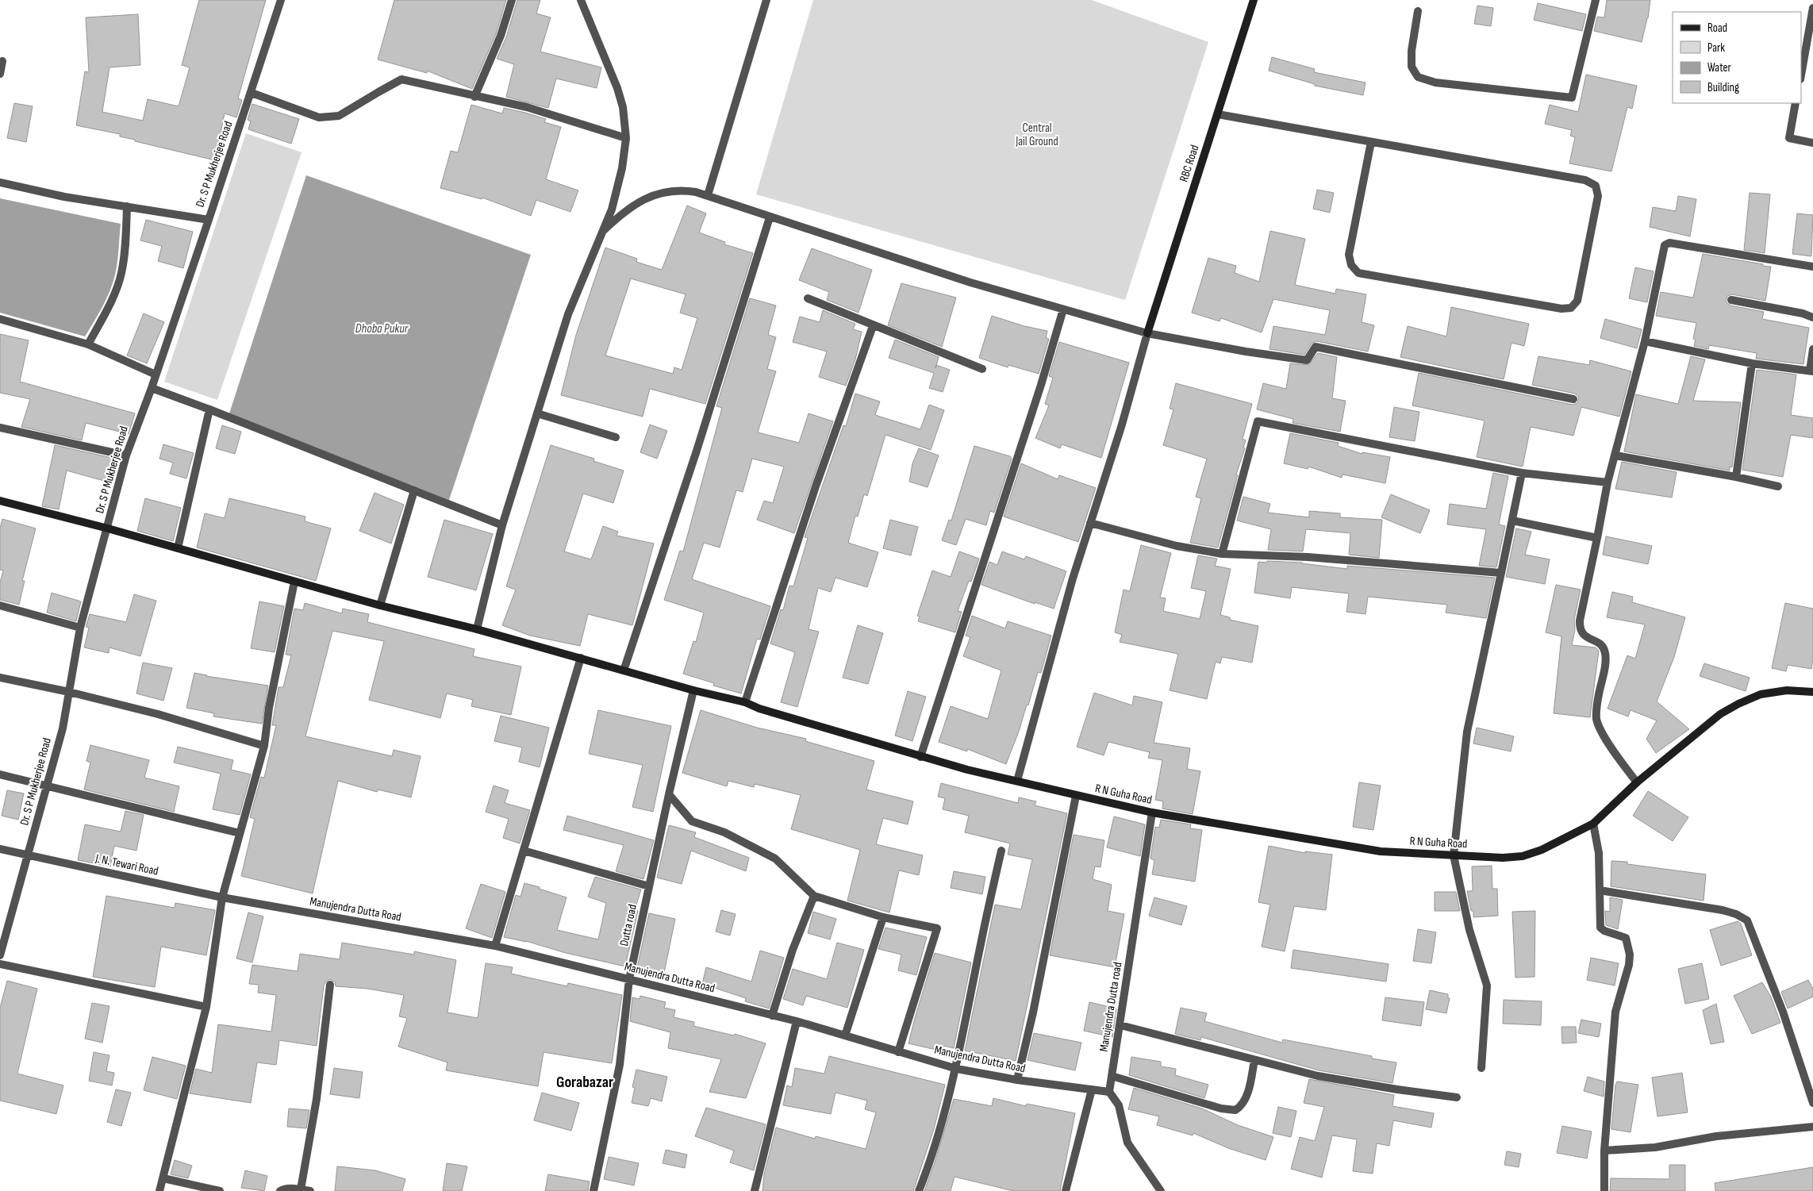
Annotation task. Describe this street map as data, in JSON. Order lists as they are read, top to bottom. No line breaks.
{"streets":{"street":["RBC Road","Dr. S P Mukherjee Road","R N Guha Road","J. N. Tewari Road","Manujendra Dutta Road","Dutta road","Manujendra Dutta road"]},"crossings":[["Dr. S P Mukherjee Road","R N Guha Road"],["Dr. S P Mukherjee Road","J. N. Tewari Road"],["R N Guha Road","Dutta road"],["R N Guha Road","Manujendra Dutta road"],["J. N. Tewari Road","Manujendra Dutta Road"],["Manujendra Dutta Road","Dutta road"],["Manujendra Dutta Road","Manujendra Dutta road"]],"districts":["Gorabazar"],"water":["Dhoba Pukur"],"parks":["Central Jail Ground"],"legend":["Road","Park","Water","Building"]}
